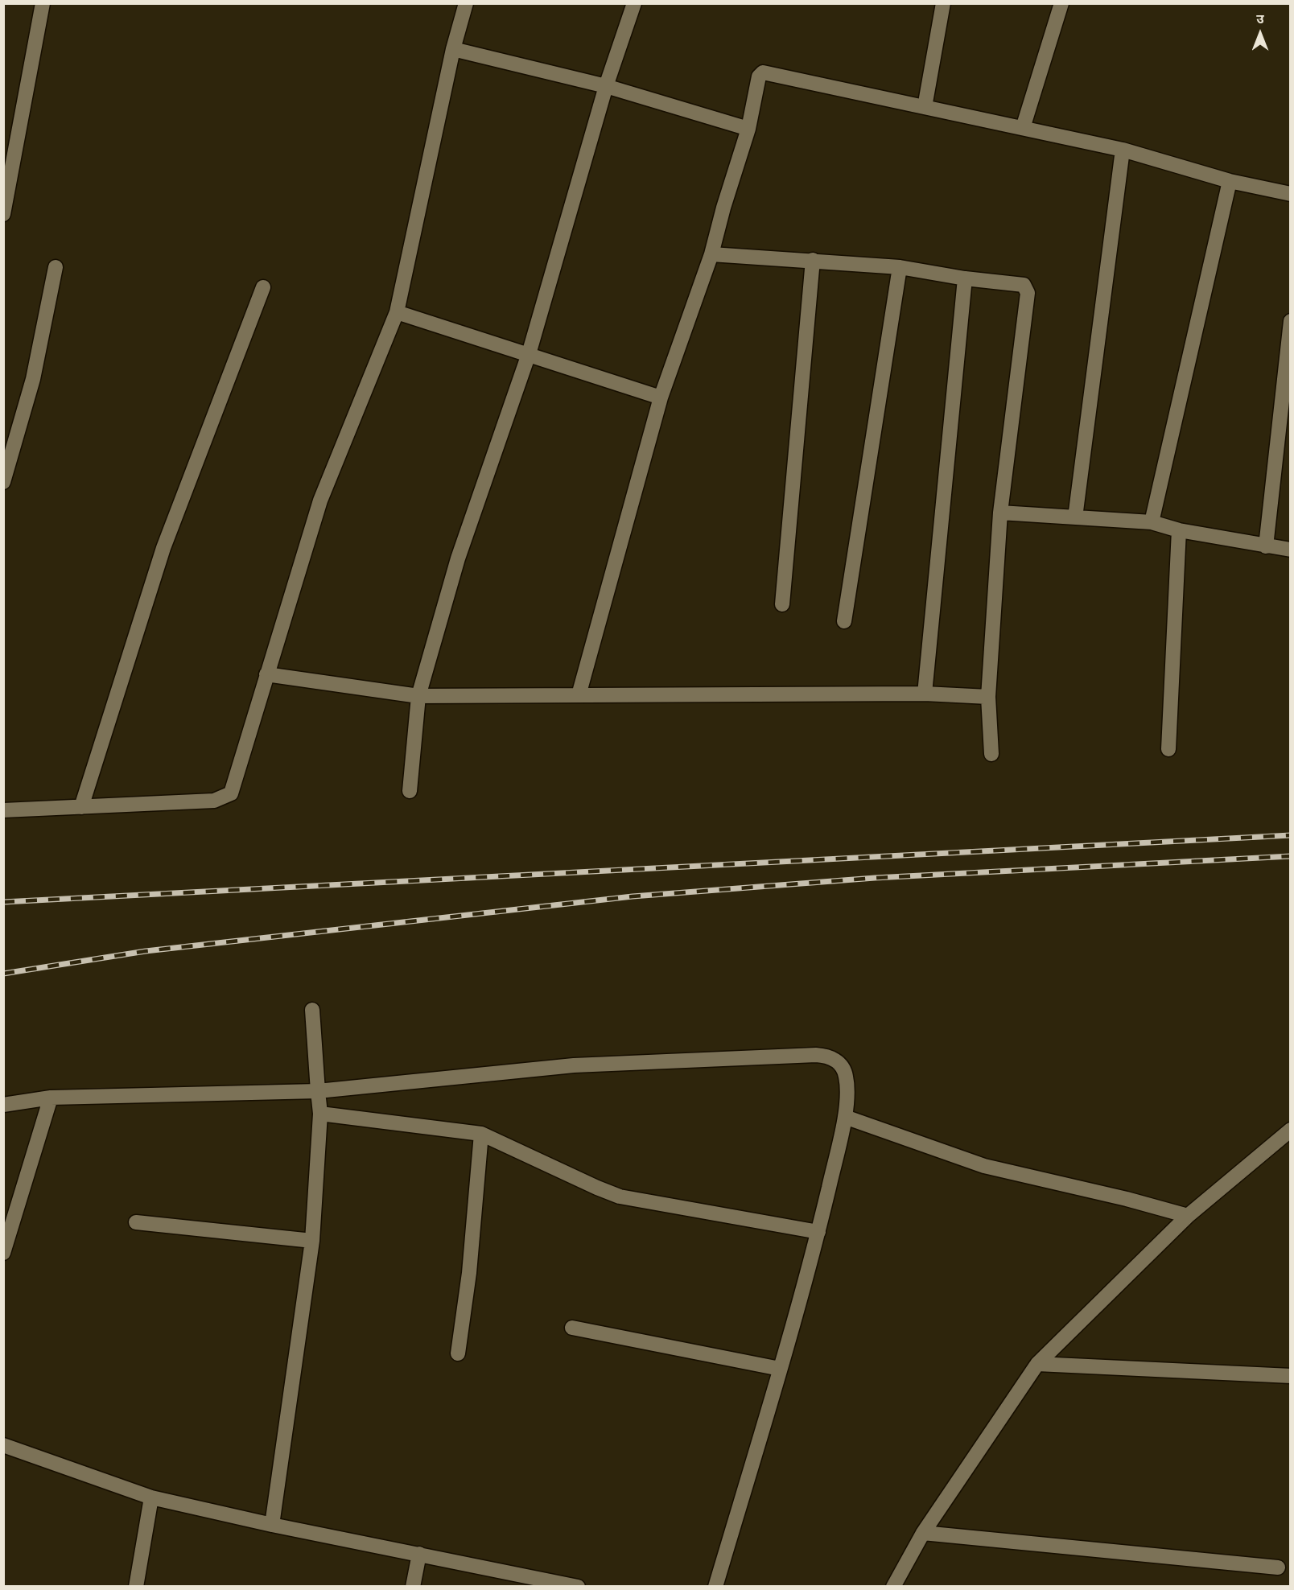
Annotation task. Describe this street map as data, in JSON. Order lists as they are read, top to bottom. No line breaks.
{"north":"top"}
